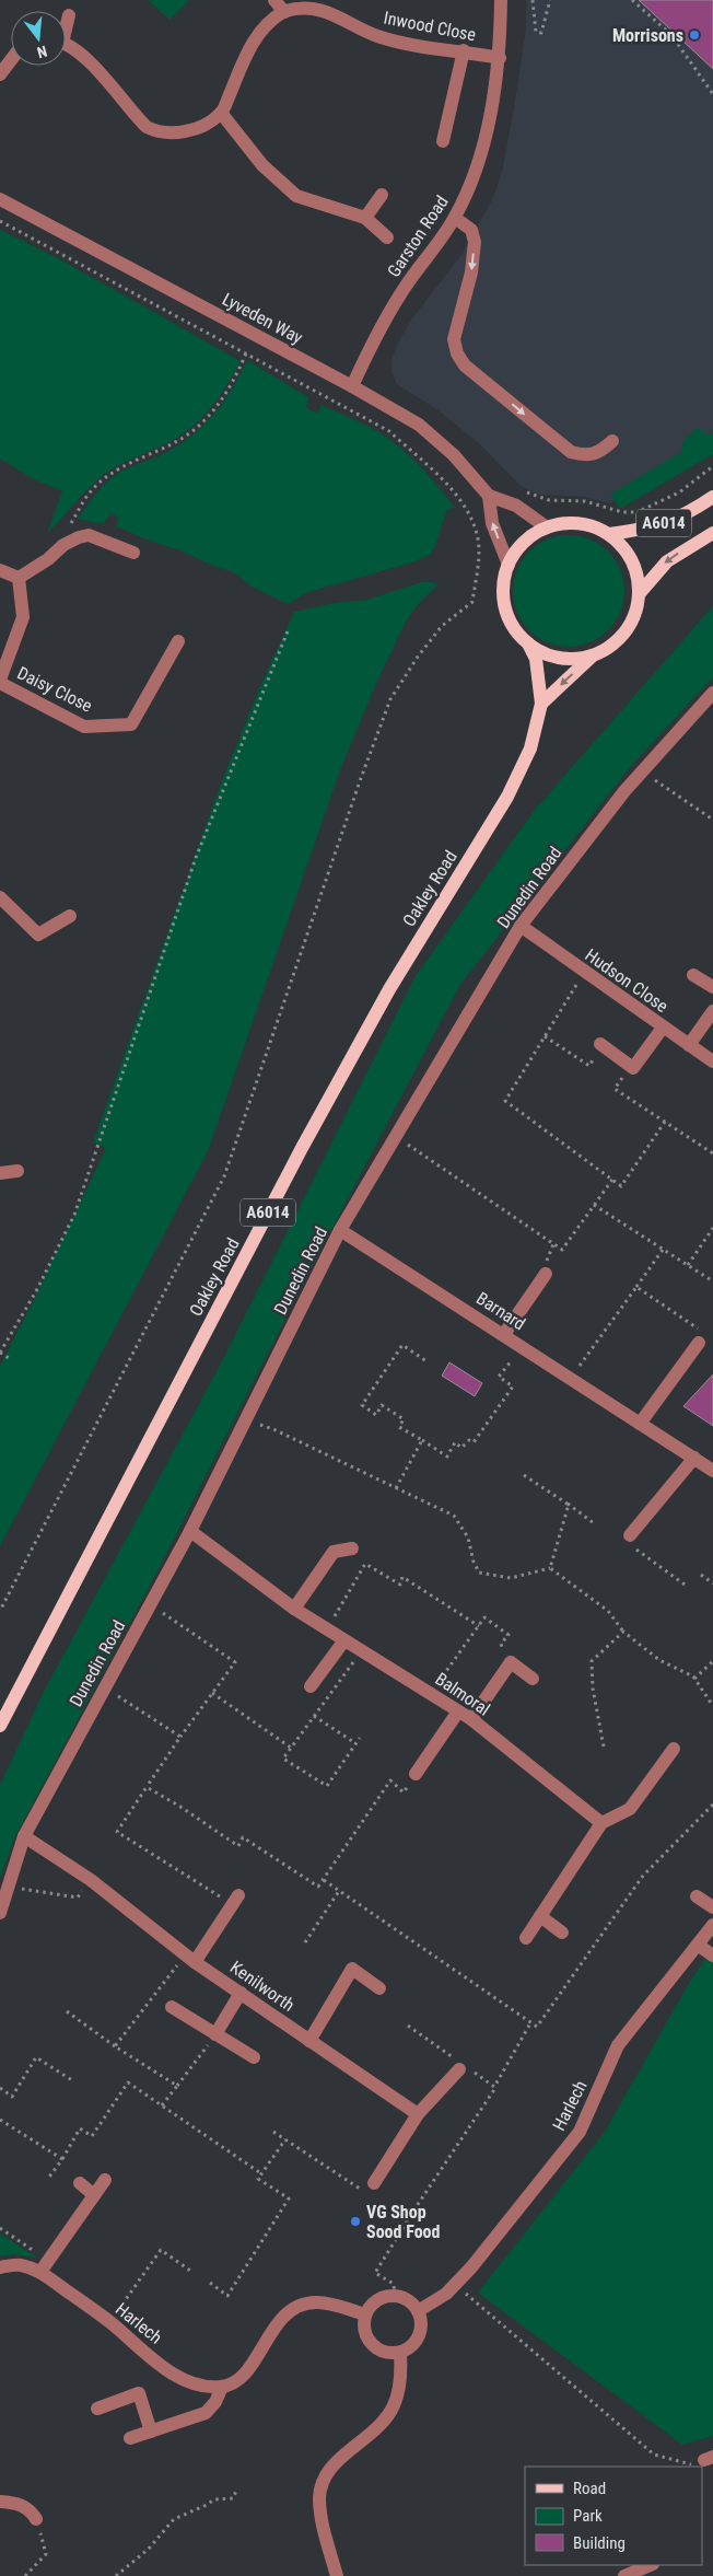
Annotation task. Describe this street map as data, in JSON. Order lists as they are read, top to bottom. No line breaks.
{"streets":{"main road":["A6014","Oakley Road"],"street":["Inwood Close","Garston Road","Lyveden Way","Daisy Close","Dunedin Road","Hudson Close","Barnard","Balmoral","Kenilworth","Harlech"]},"crossings":[["Inwood Close","Garston Road"],["Garston Road","Lyveden Way"],["Lyveden Way","A6014"],["Lyveden Way","Oakley Road"],["A6014","Oakley Road"],["Dunedin Road","Hudson Close"],["Dunedin Road","Barnard"],["Dunedin Road","Balmoral"],["Dunedin Road","Kenilworth"]],"places":["Morrisons","VG Shop Sood Food"],"legend":["Road","Park","Building"],"north":"bottom"}
